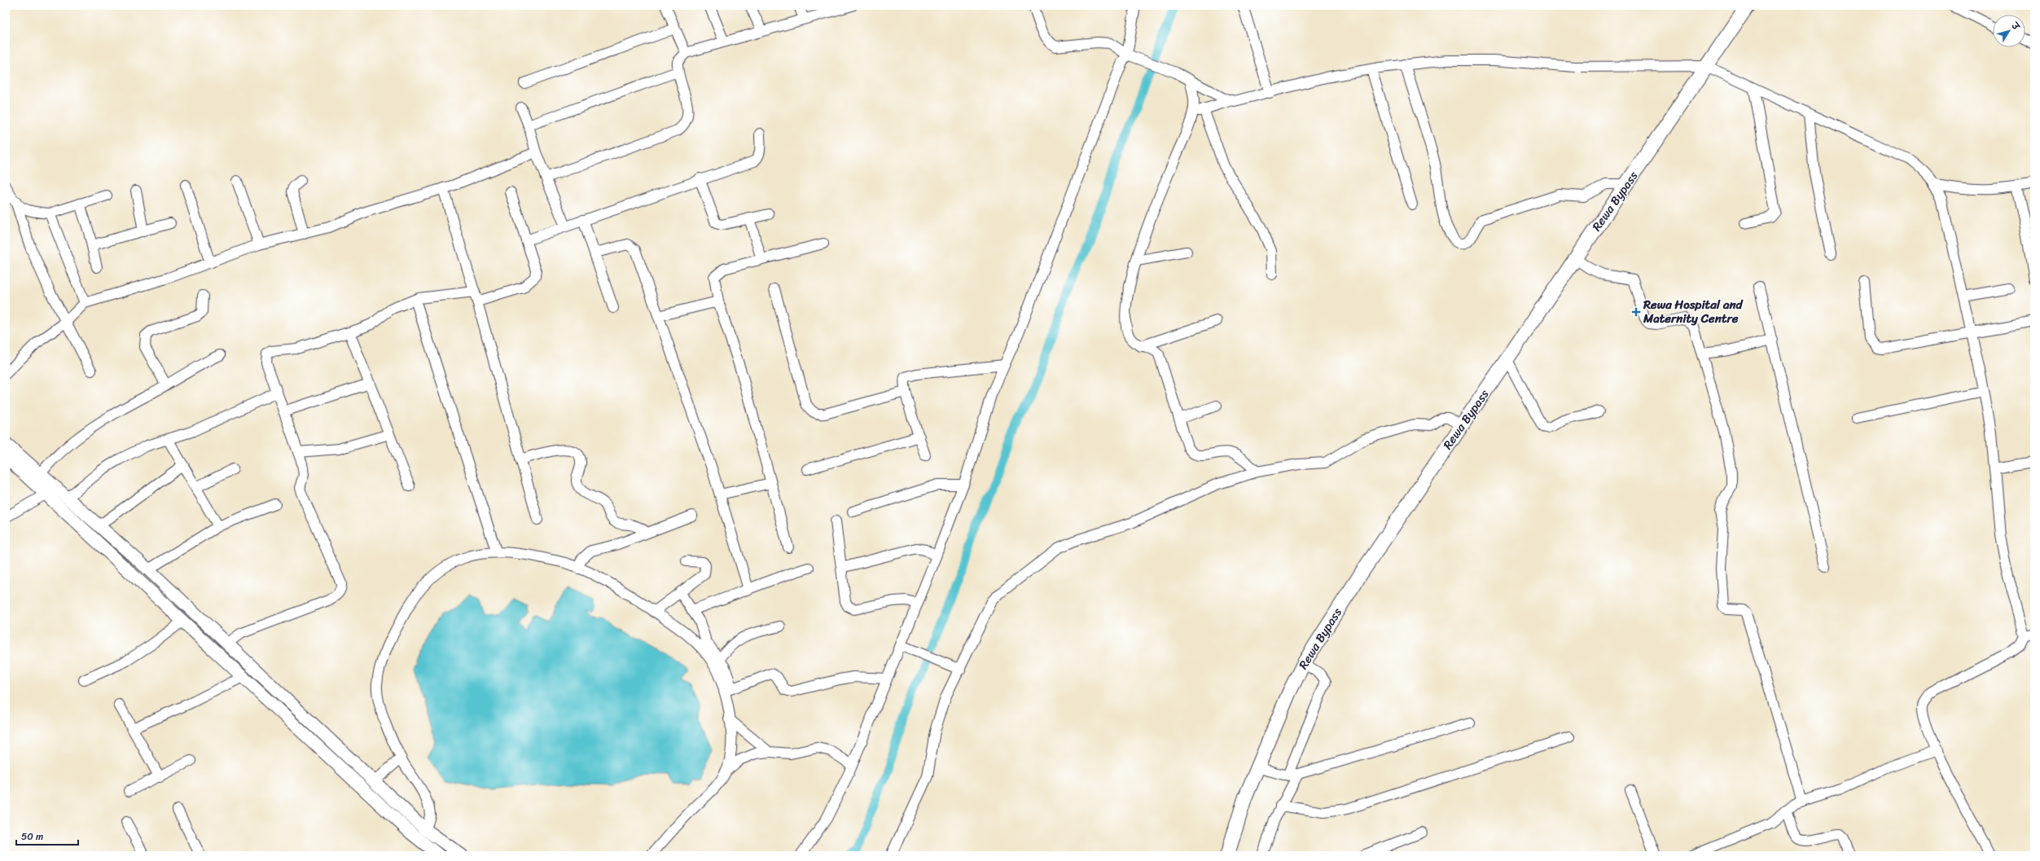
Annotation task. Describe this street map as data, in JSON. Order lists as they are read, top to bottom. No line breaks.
{"streets":{"highway":["Rewa Bypass"]},"places":{"health":["Rewa Hospital and Maternity Centre"]},"scale_bar":"50 m","north":"top right"}
